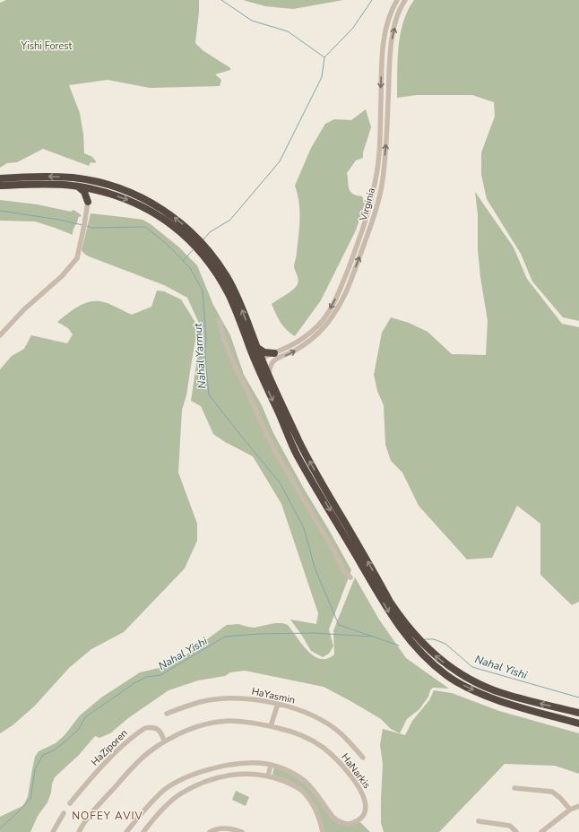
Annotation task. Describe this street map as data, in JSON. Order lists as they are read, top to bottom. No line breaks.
{"streets":{"street":["Virginia","HaYasmin","HaZiporen","HaNarkis"]},"crossings":[["HaZiporen","HaNarkis"]],"districts":["NOFEY AVIV"],"water":["Nahal Yarmut","Nahal Yishi"],"parks":["Yishi Forest"]}
